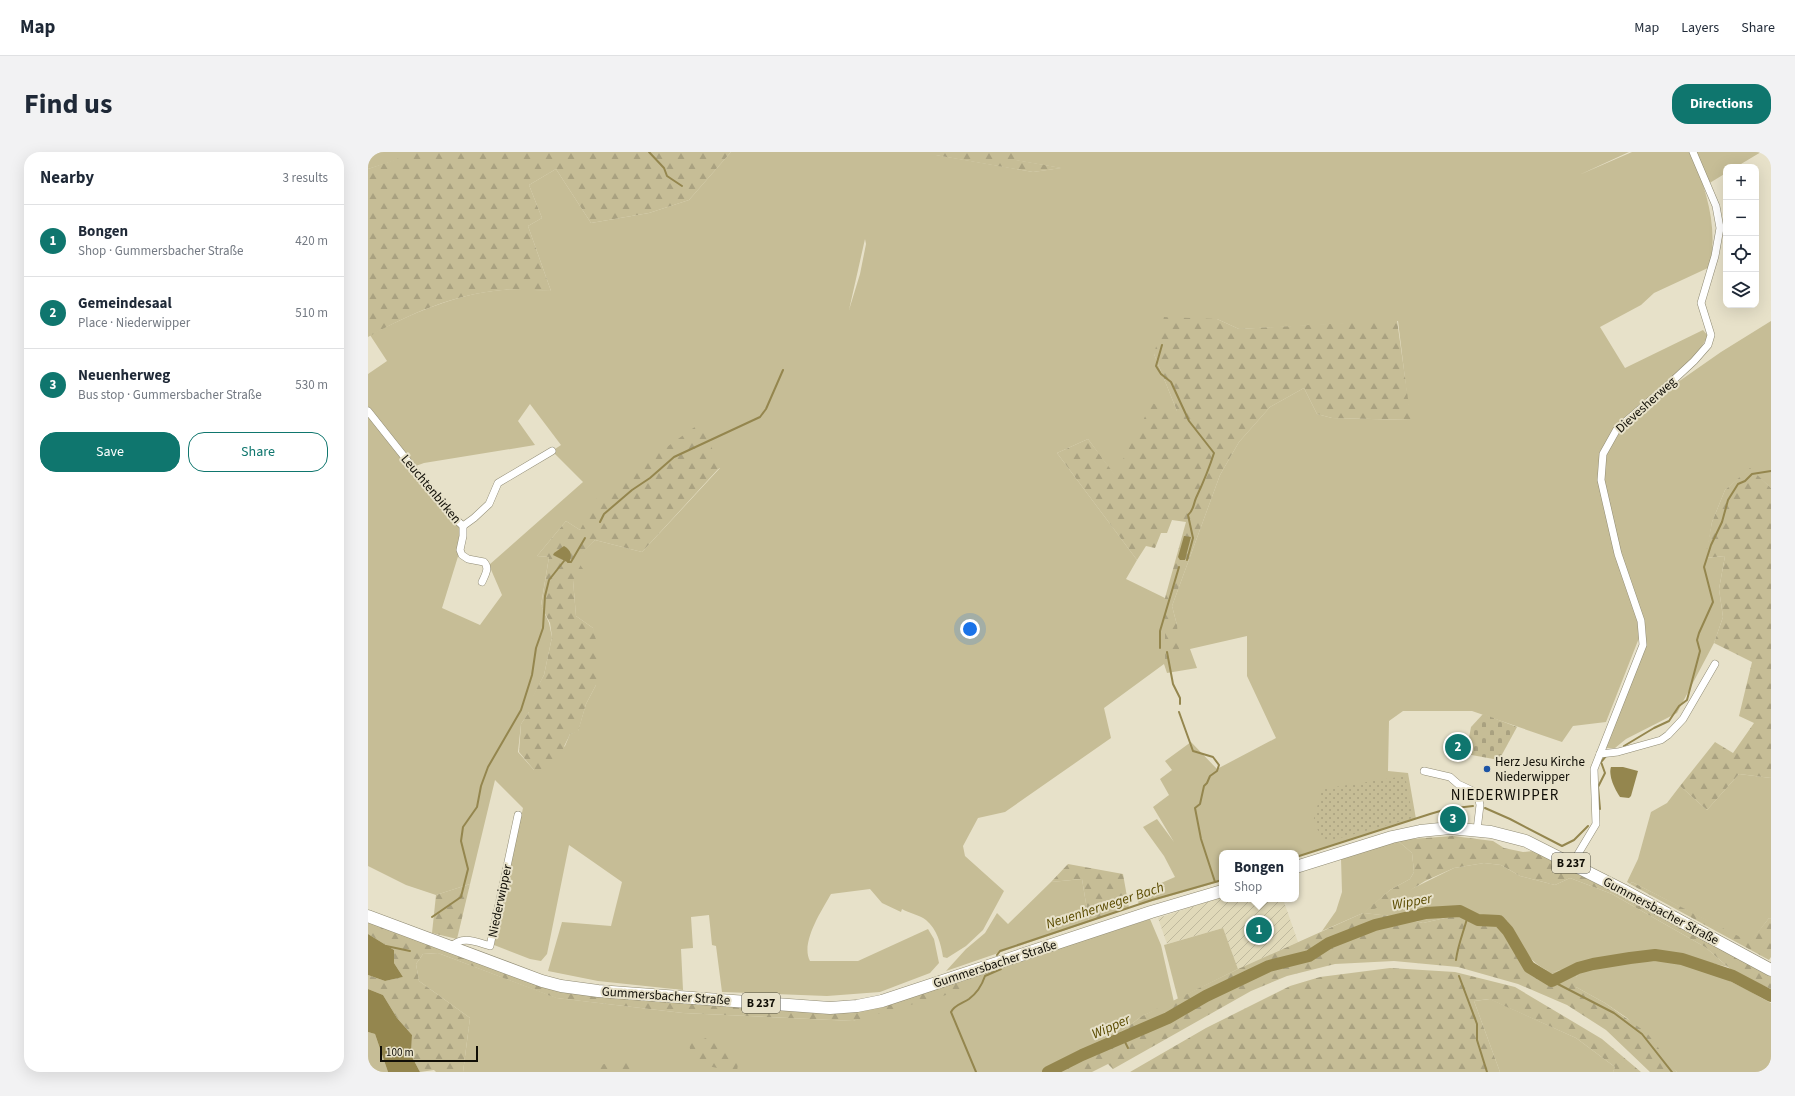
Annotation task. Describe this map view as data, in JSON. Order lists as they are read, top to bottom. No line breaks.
{"streets":{"main road":["B 237","Gummersbacher Straße"],"street":["Dievesherweg","Leuchtenbirken","Niederwipper"]},"crossings":[["Niederwipper","Gummersbacher Straße"]],"districts":["NIEDERWIPPER"],"water":["Wipper","Neuenherweger Bach"],"places":["Herz Jesu Kirche Niederwipper"],"scale_bar":"100 m","page":{"header":"Map","nav":["Map","Layers","Share"],"title":"Find us","buttons":["Directions",["Save","Share"]],"heading":["Nearby","3 results"],"map_buttons":["+","−"],"list":[{"mark":"1","name":"Bongen","note":"Shop · Gummersbacher Straße","value":"420 m"},{"mark":"2","name":"Gemeindesaal","note":"Place · Niederwipper","value":"510 m"},{"mark":"3","name":"Neuenherweg","note":"Bus stop · Gummersbacher Straße","value":"530 m"}],"pins":["2","3","1"],"popup":["Bongen","Shop"],"scale":"100 m"}}
